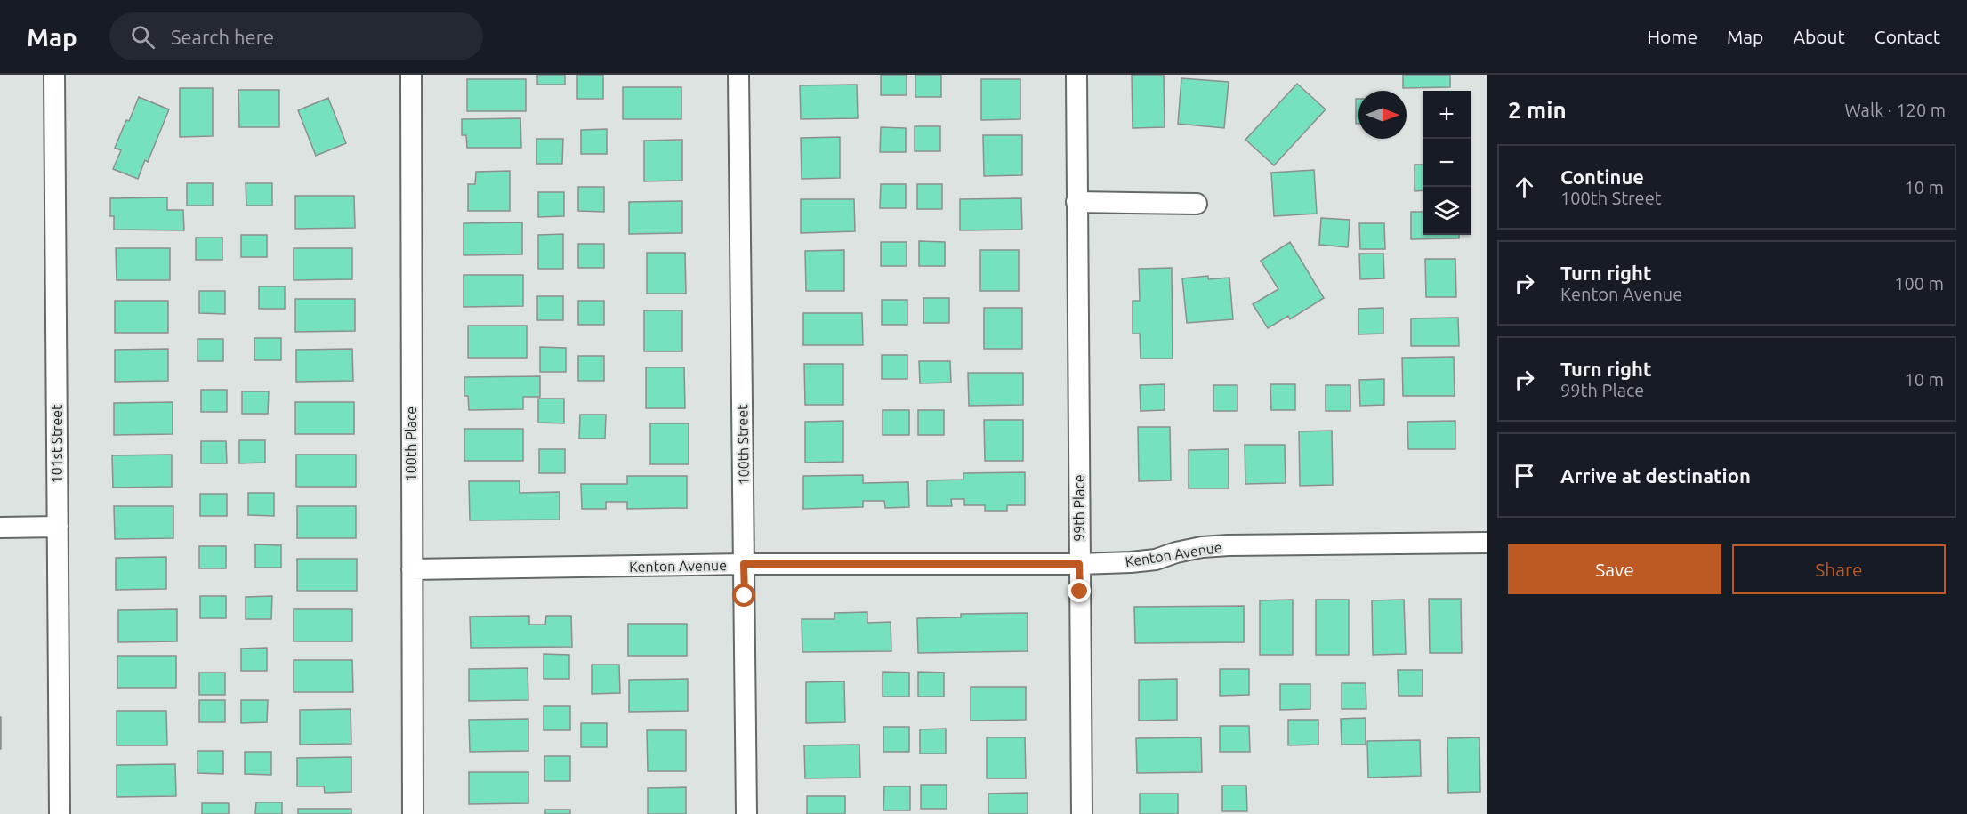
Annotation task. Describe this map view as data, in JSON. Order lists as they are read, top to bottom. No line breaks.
{"streets":{"street":["101st Street","100th Place","100th Street","99th Place","Kenton Avenue"]},"crossings":[["100th Place","Kenton Avenue"],["100th Street","Kenton Avenue"],["99th Place","Kenton Avenue"]],"north":"right","page":{"header":"Map","search":"Search here","nav":["Home","Map","About","Contact"],"heading":["2 min","Walk · 120 m"],"map_buttons":["+","−"],"list":[["Continue","100th Street","10 m"],["Turn right","Kenton Avenue","100 m"],["Turn right","99th Place","10 m"],"Arrive at destination"],"buttons":["Save","Share"]}}
